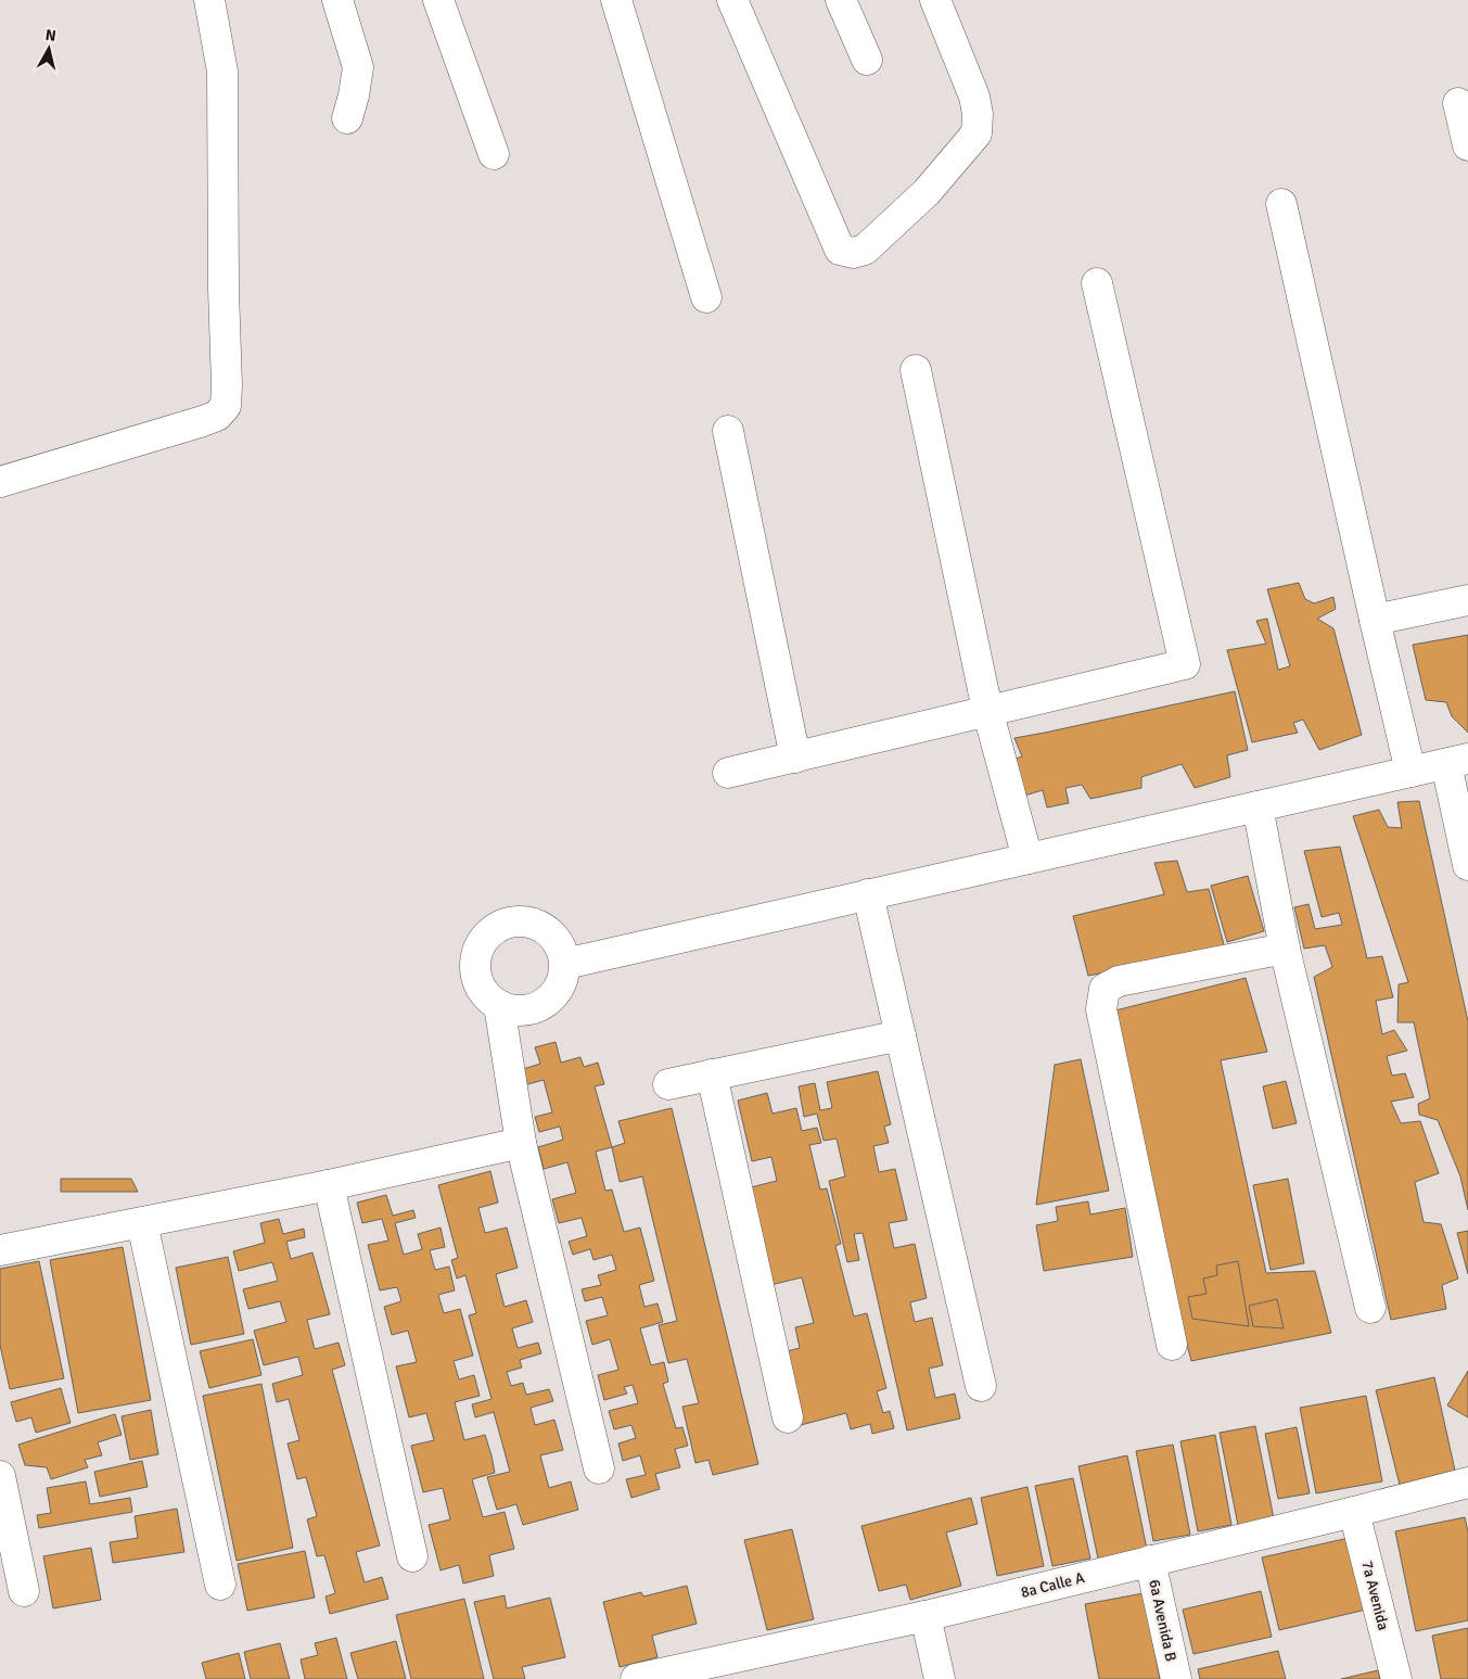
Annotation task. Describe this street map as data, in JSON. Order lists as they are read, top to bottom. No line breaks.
{"streets":{"street":["8a Calle A","7a Avenida","6a Avenida B"]},"crossings":[["8a Calle A","7a Avenida"],["8a Calle A","6a Avenida B"]],"north":"top"}
